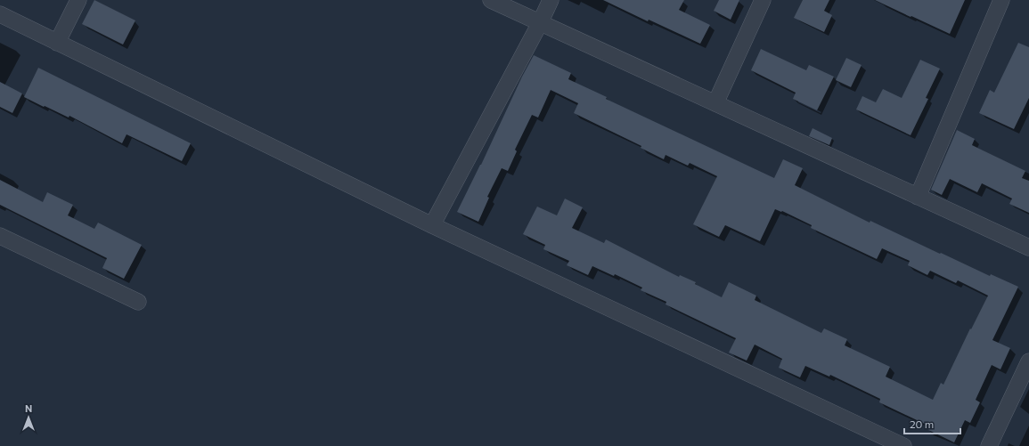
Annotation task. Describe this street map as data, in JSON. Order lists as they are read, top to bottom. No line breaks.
{"scale_bar":"20 m","north":"top"}
